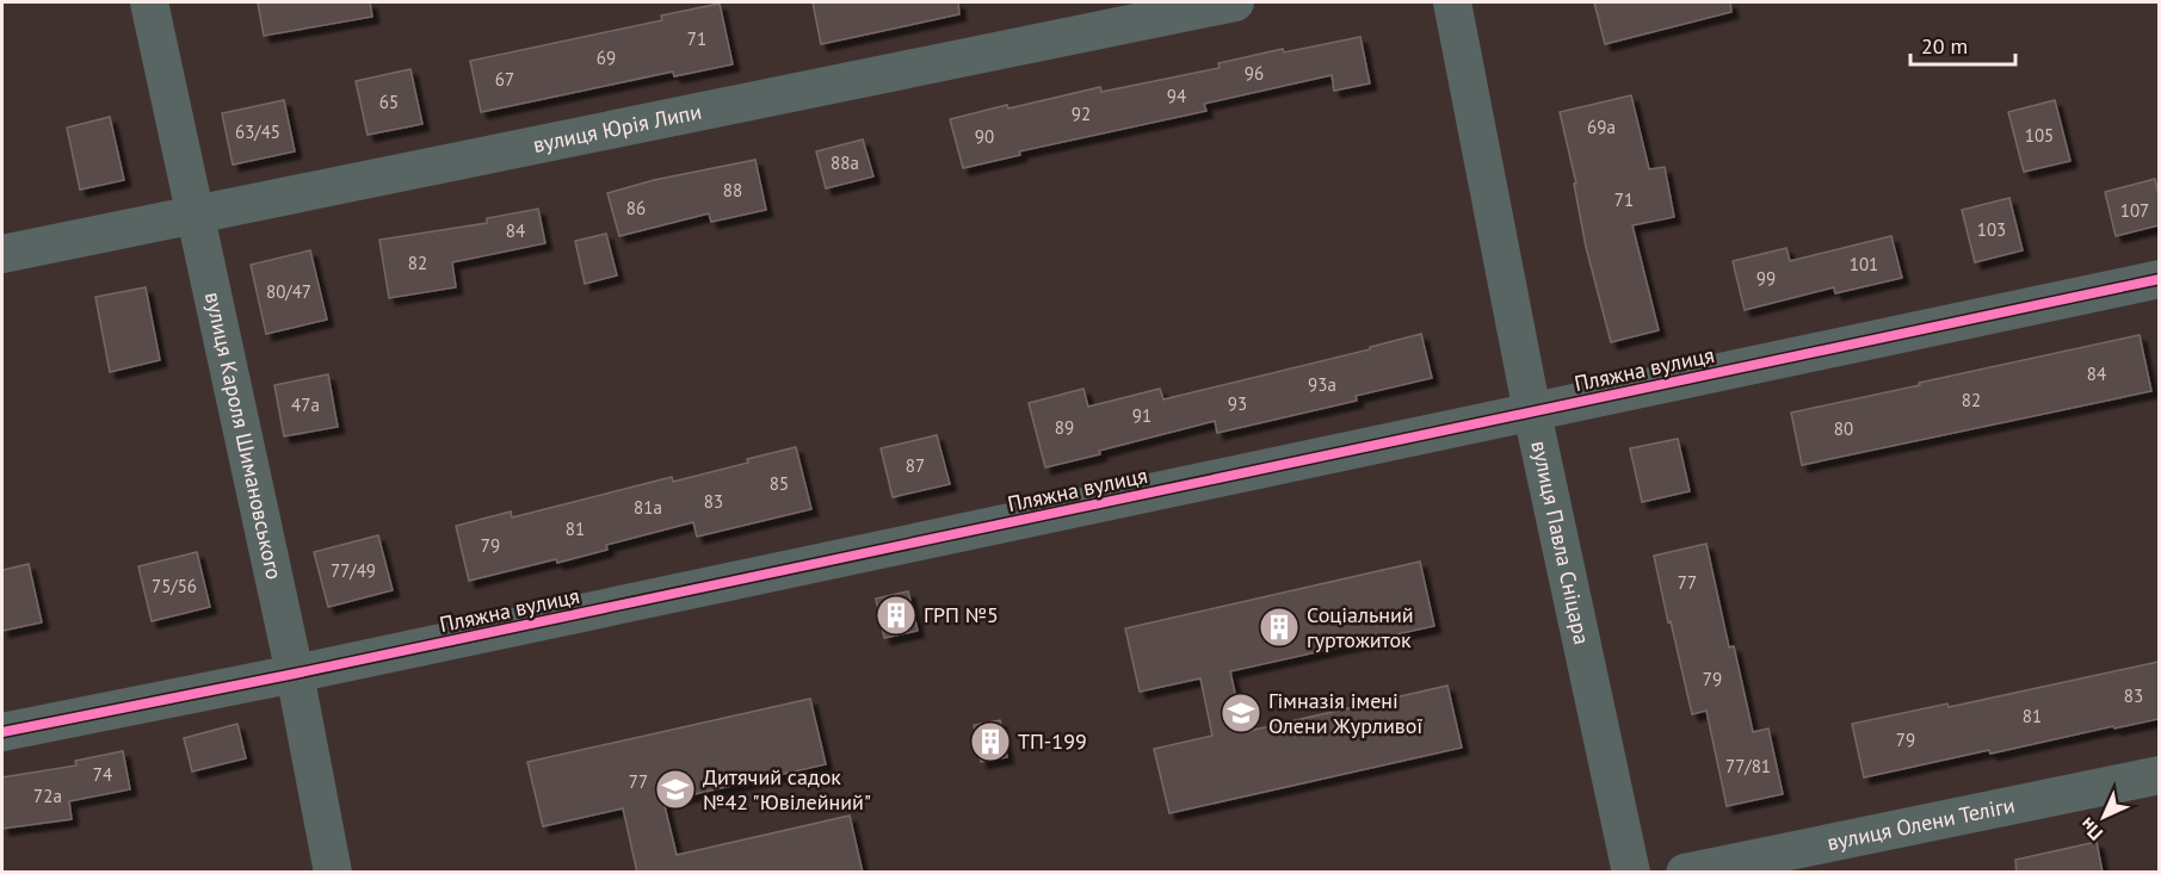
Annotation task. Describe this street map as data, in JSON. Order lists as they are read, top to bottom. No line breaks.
{"streets":{"street":["вулиця Юрія Липи","Пляжна вулиця","вулиця Кароля Шимановського","вулиця Павла Сніцара","вулиця Олени Теліги"]},"crossings":[["вулиця Юрія Липи","вулиця Кароля Шимановського"],["Пляжна вулиця","вулиця Кароля Шимановського"],["Пляжна вулиця","вулиця Павла Сніцара"]],"places":{"building":["ГРП №5","Соціальний гуртожиток","ТП-199"],"school or university":["Гімназія імені Олени Журливої","Дитячий садок №42 \"Ювілейний\""]},"house_numbers":["71","69","96","67","94","65","92","69а","63/45","105","90","88а","88","71","86","107","103","84","82","101","99","80/47","84","93а","82","93","47а","91","89","80","87","85","83","81а","81","79","77/49","77","75/56","79","83","81","79","77/81","74","77","72а"],"scale_bar":"20 m","north":"bottom left"}
